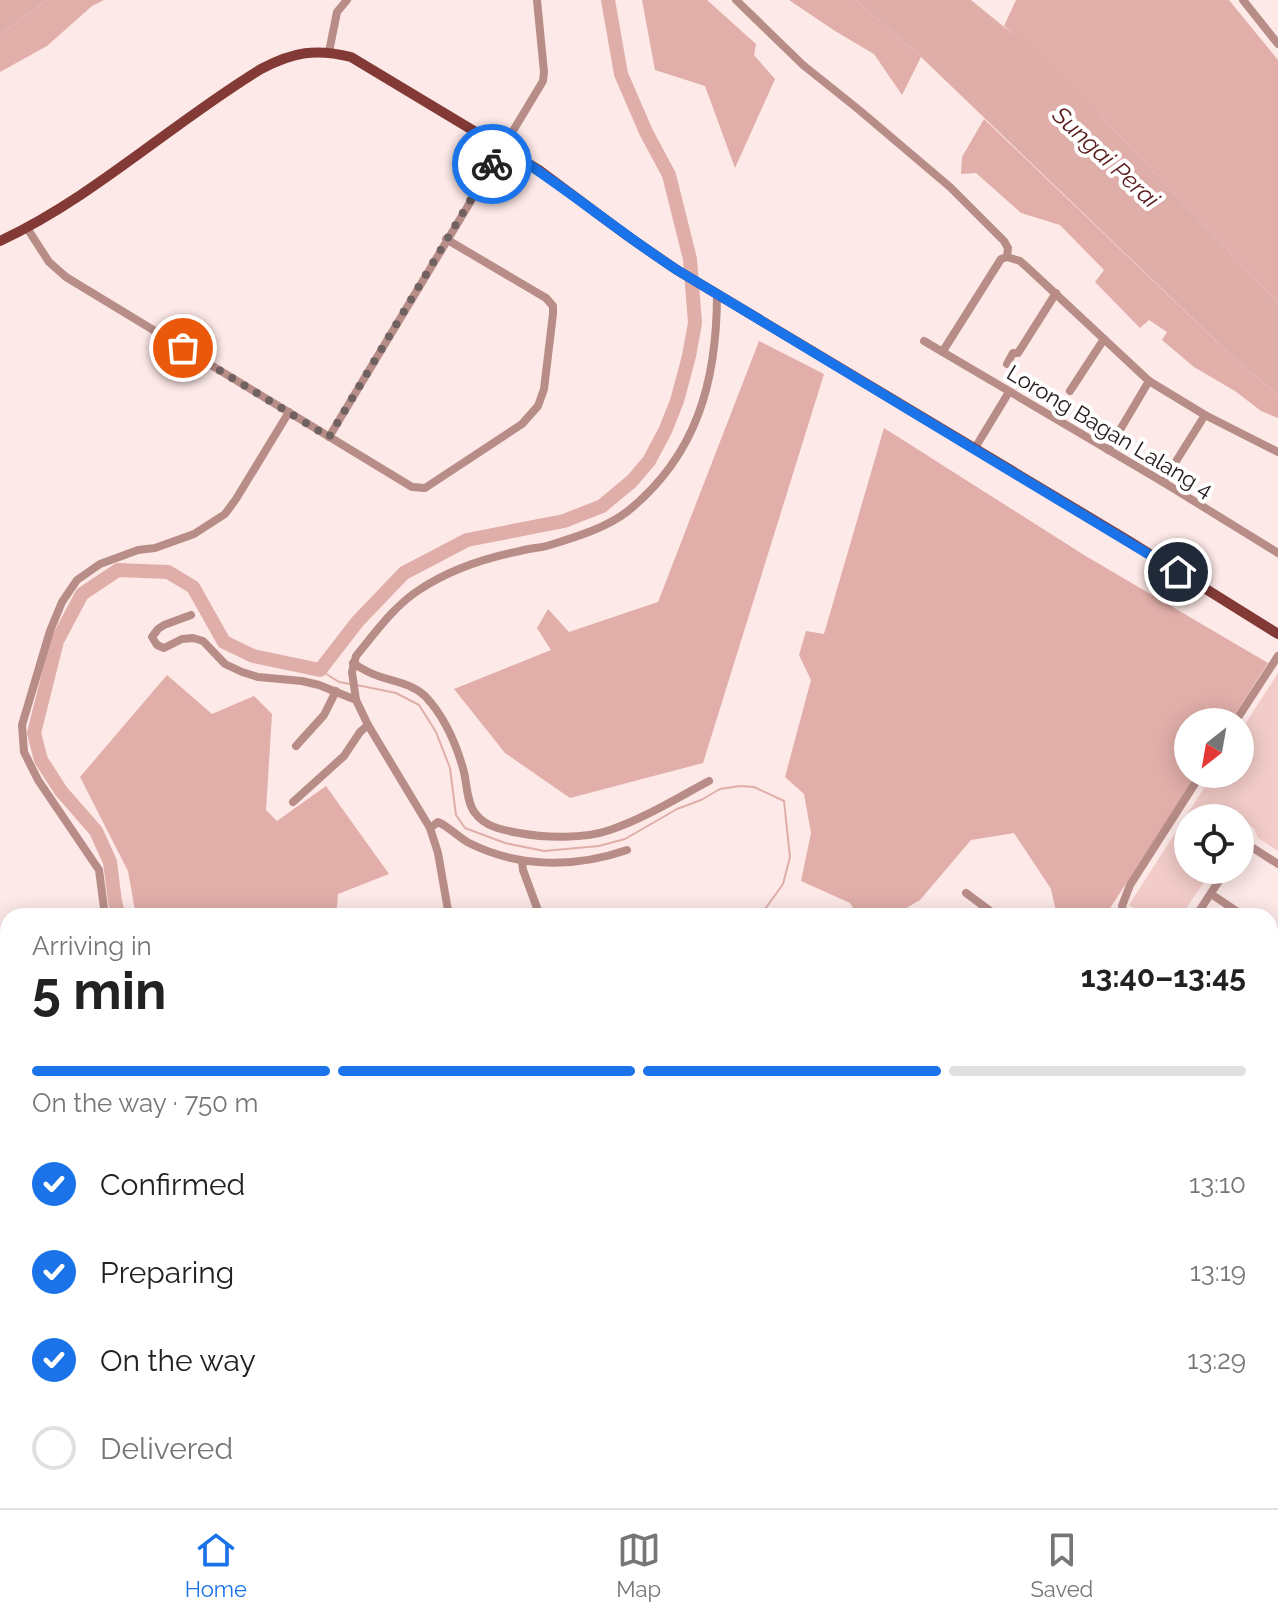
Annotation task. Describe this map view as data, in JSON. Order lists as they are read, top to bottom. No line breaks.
{"streets":{"street":["Lorong Bagan Lalang 4"]},"water":["Sungai Perai"],"north":"bottom left","page":{"heading":["5 min","Arriving in","13:40–13:45"],"bar":"On the way · 750 m","list":[["Confirmed","13:10"],["Preparing","13:19"],["On the way","13:29"],"Delivered"],"tabs":["Home","Map","Saved"]}}
